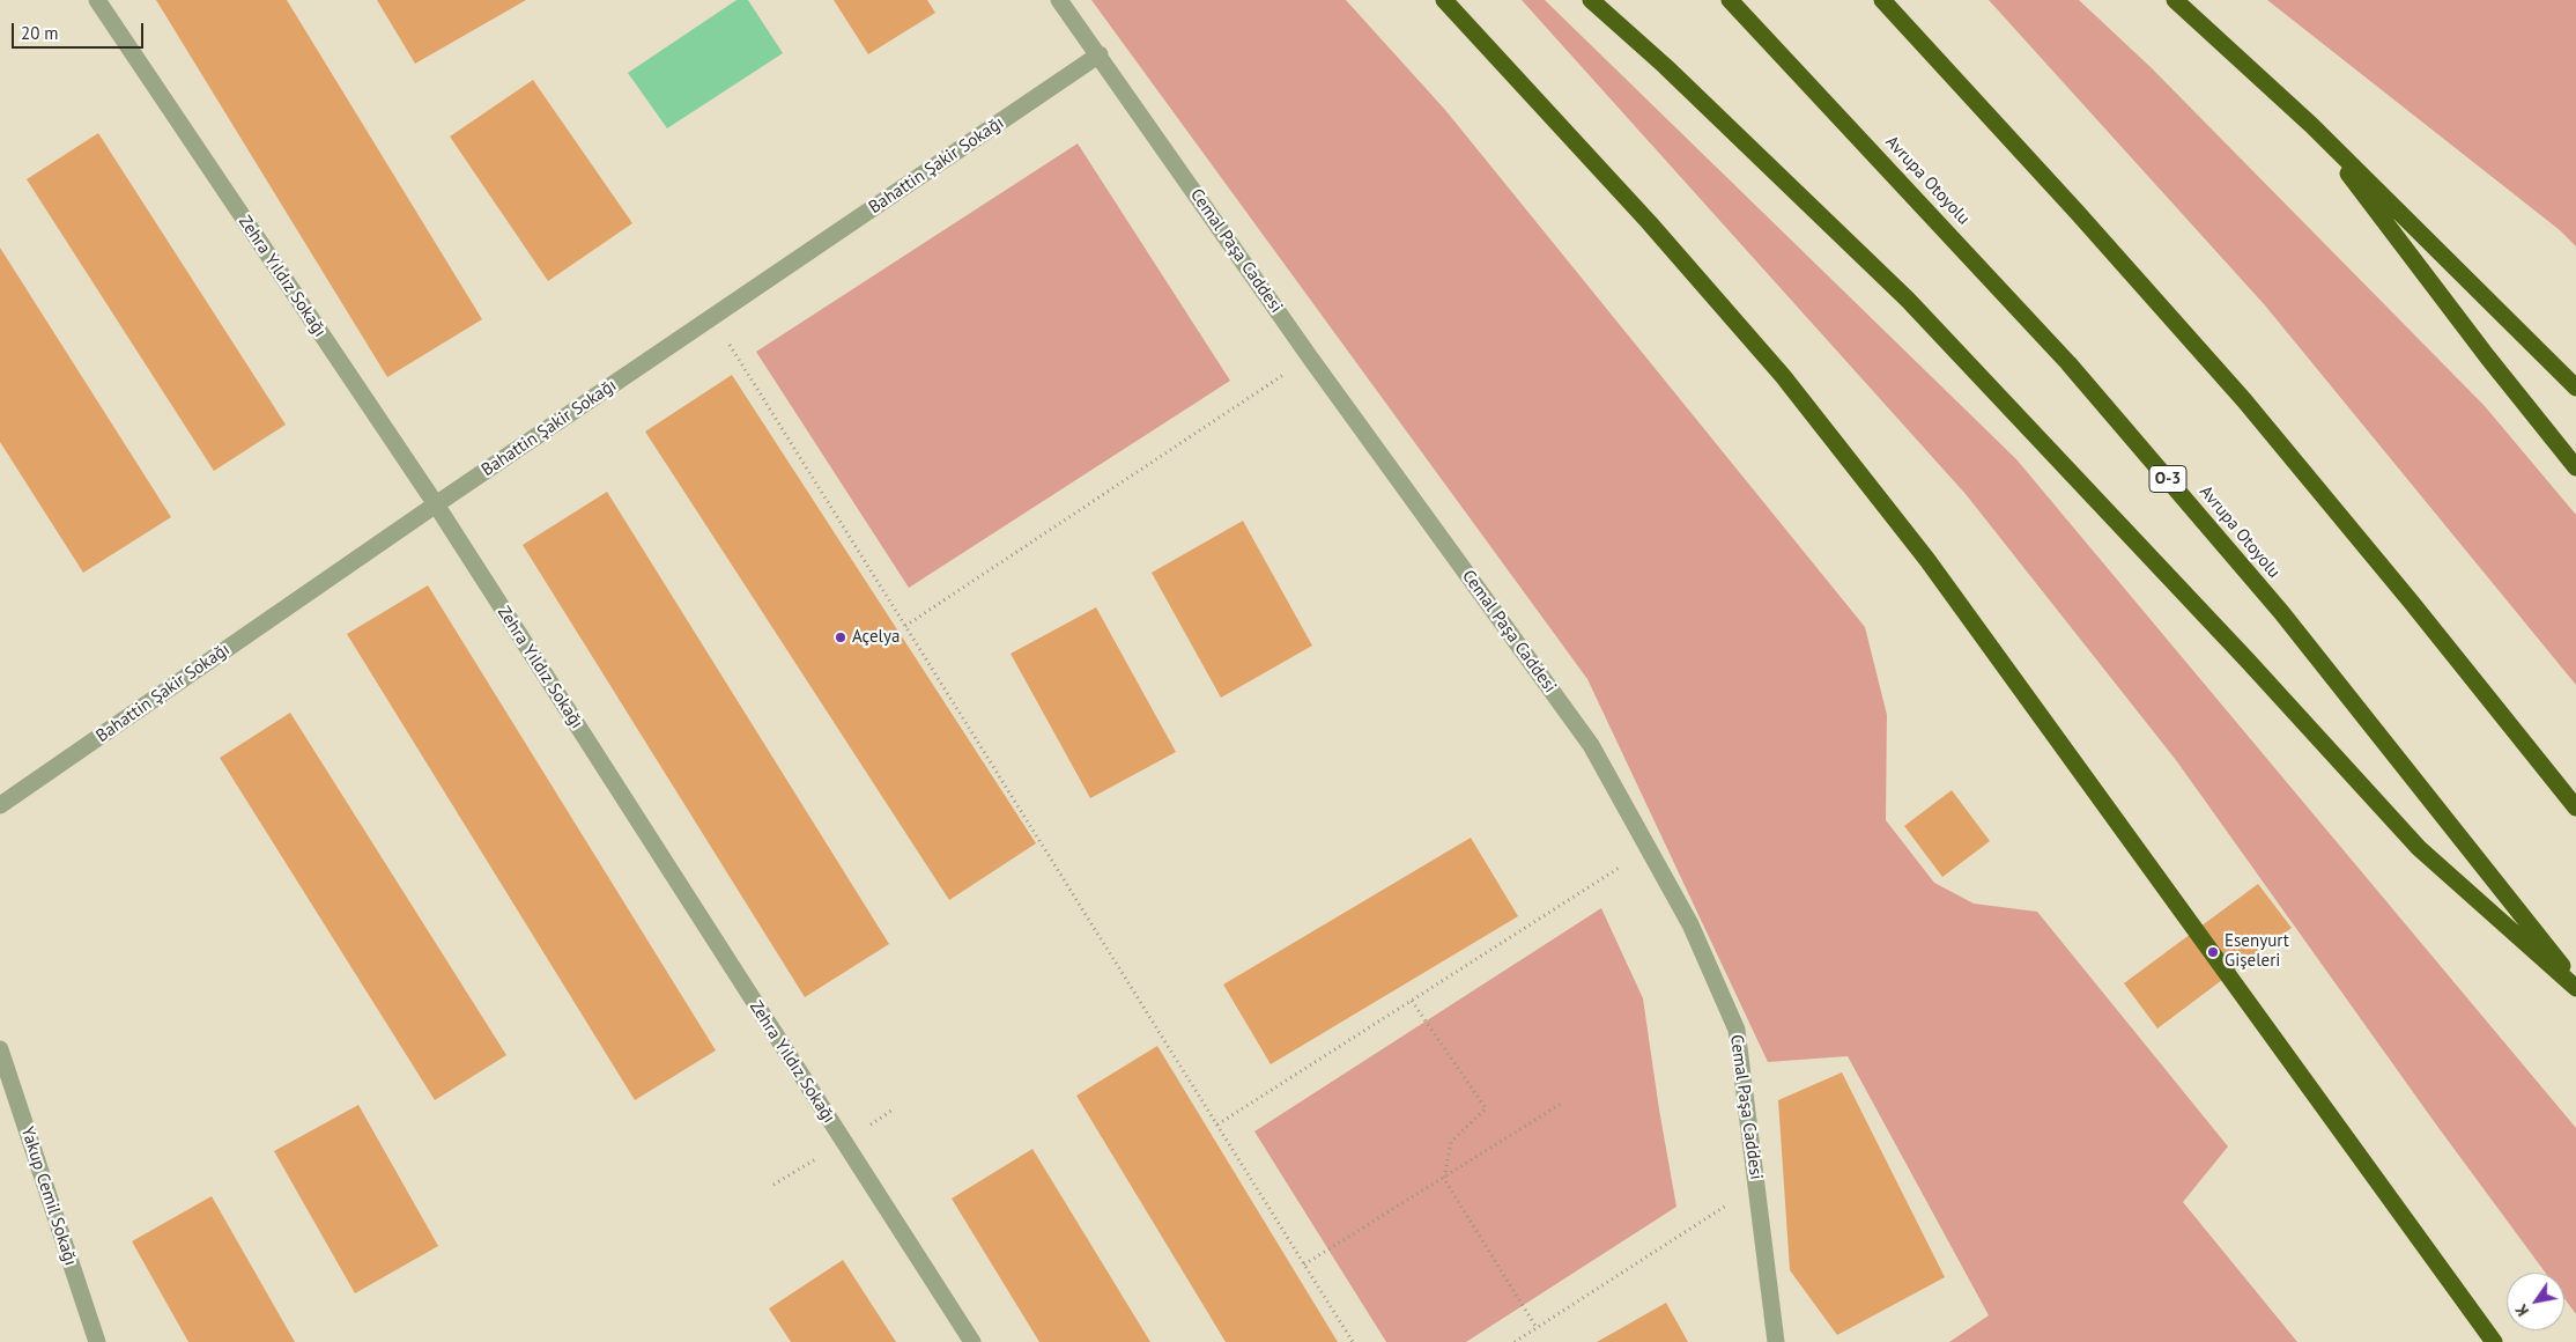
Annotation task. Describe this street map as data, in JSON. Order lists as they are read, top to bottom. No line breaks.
{"streets":{"highway":["Avrupa Otoyolu","O-3"],"street":["Bahattin Şakir Sokağı","Cemal Paşa Caddesi","Zehra Yıldız Sokağı","Yakup Cemil Sokağı"]},"crossings":[["Bahattin Şakir Sokağı","Cemal Paşa Caddesi"],["Bahattin Şakir Sokağı","Zehra Yıldız Sokağı"]],"places":["Açelya","Esenyurt Gişeleri"],"scale_bar":"20 m","north":"bottom left"}
